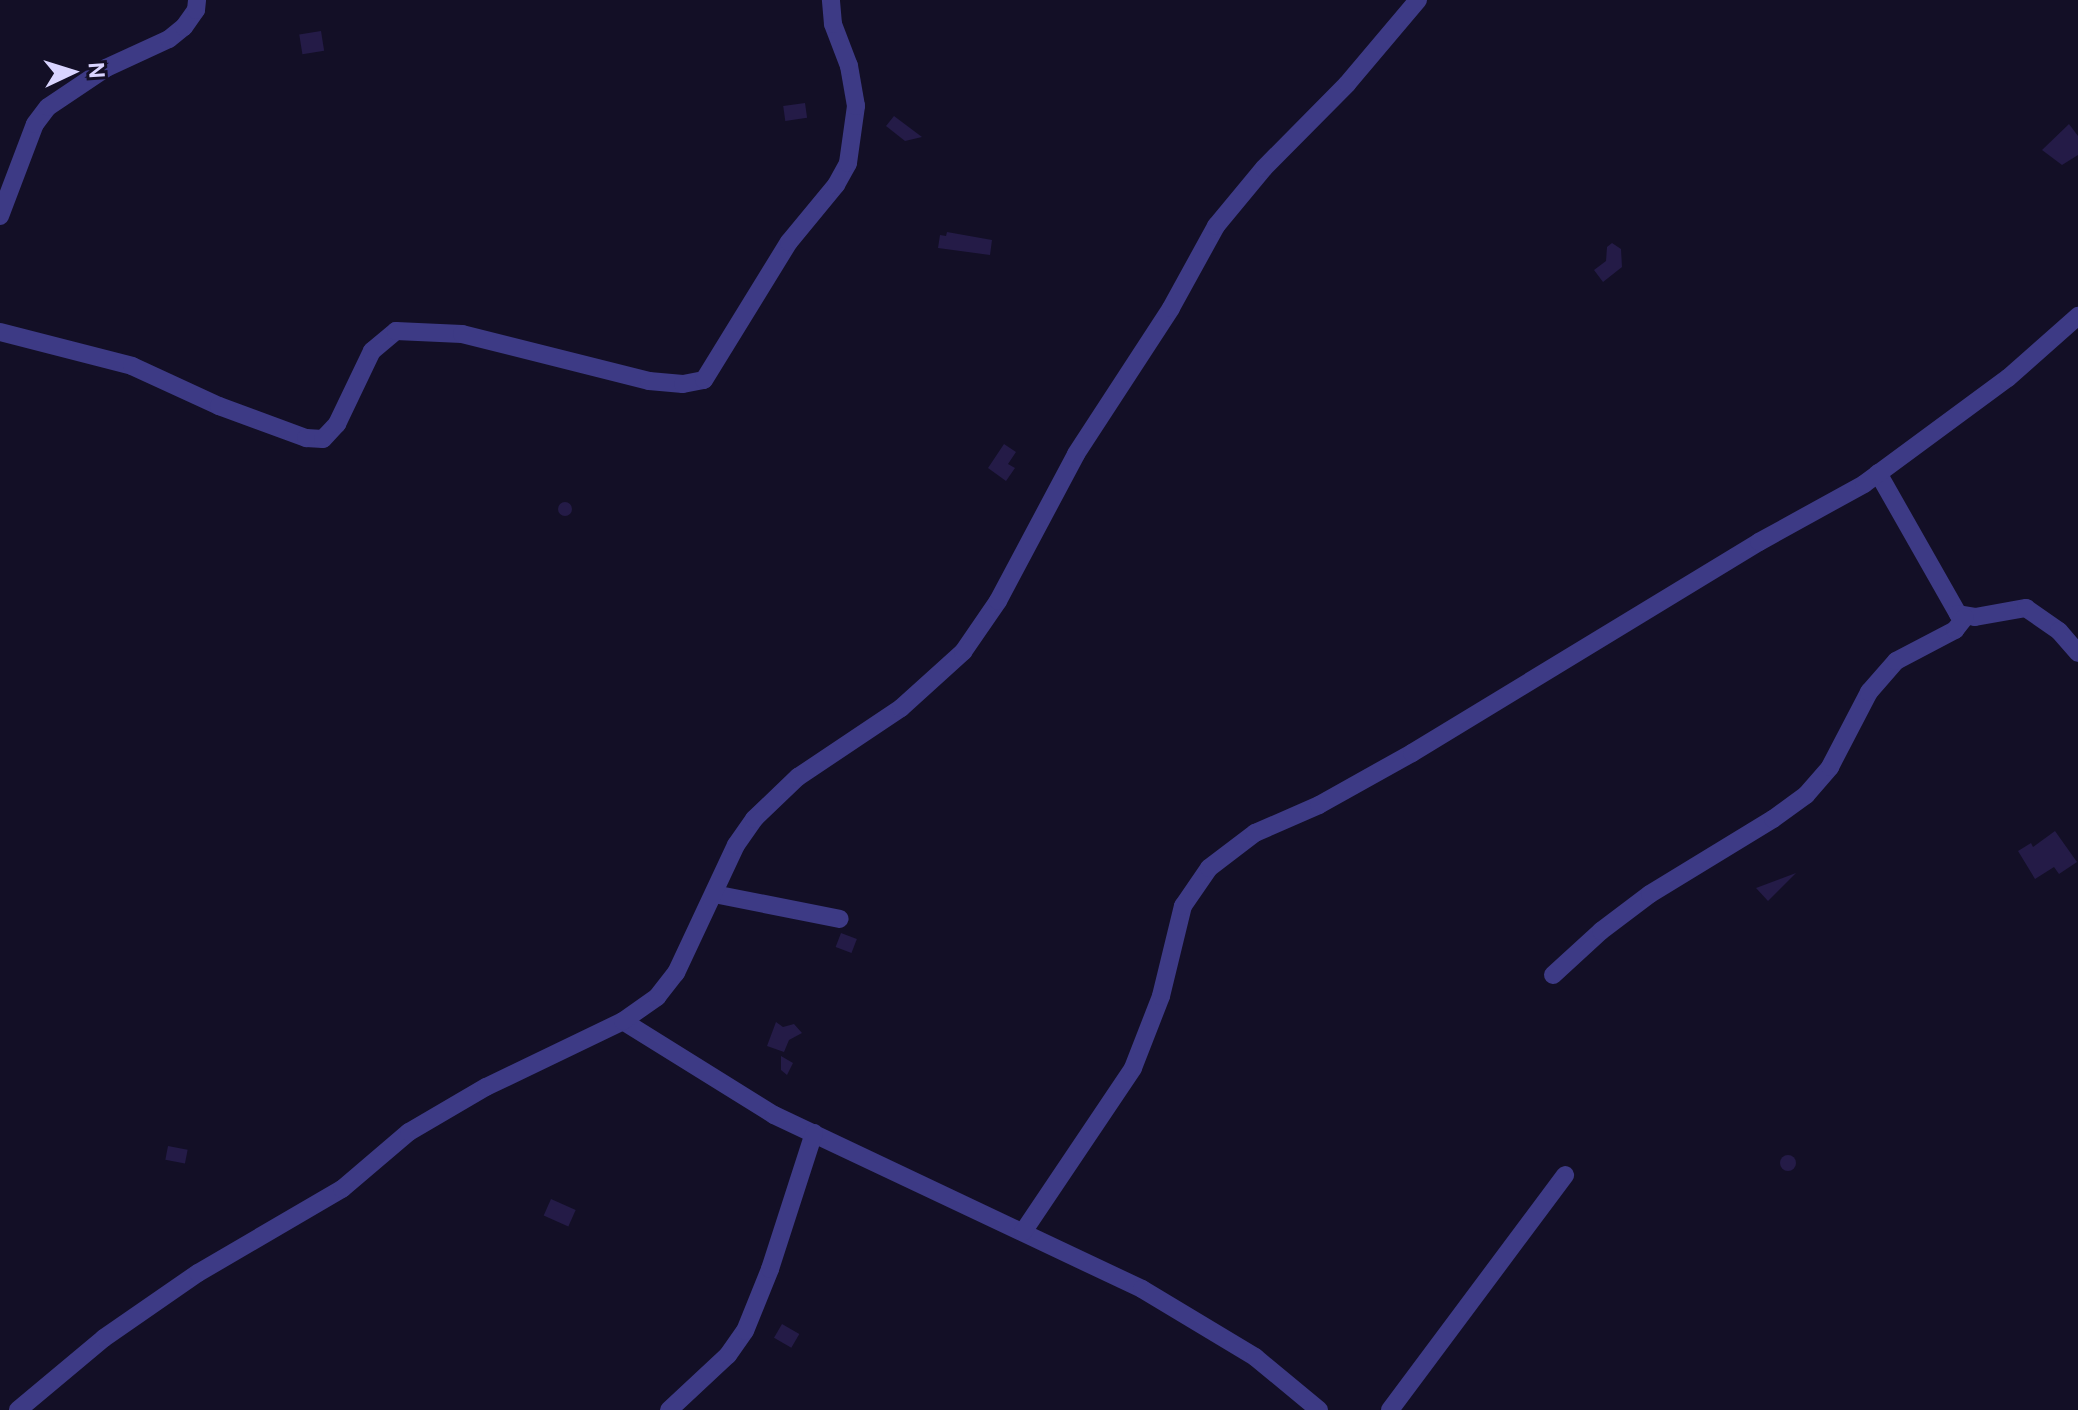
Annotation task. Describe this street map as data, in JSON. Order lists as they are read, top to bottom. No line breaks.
{"north":"right"}
